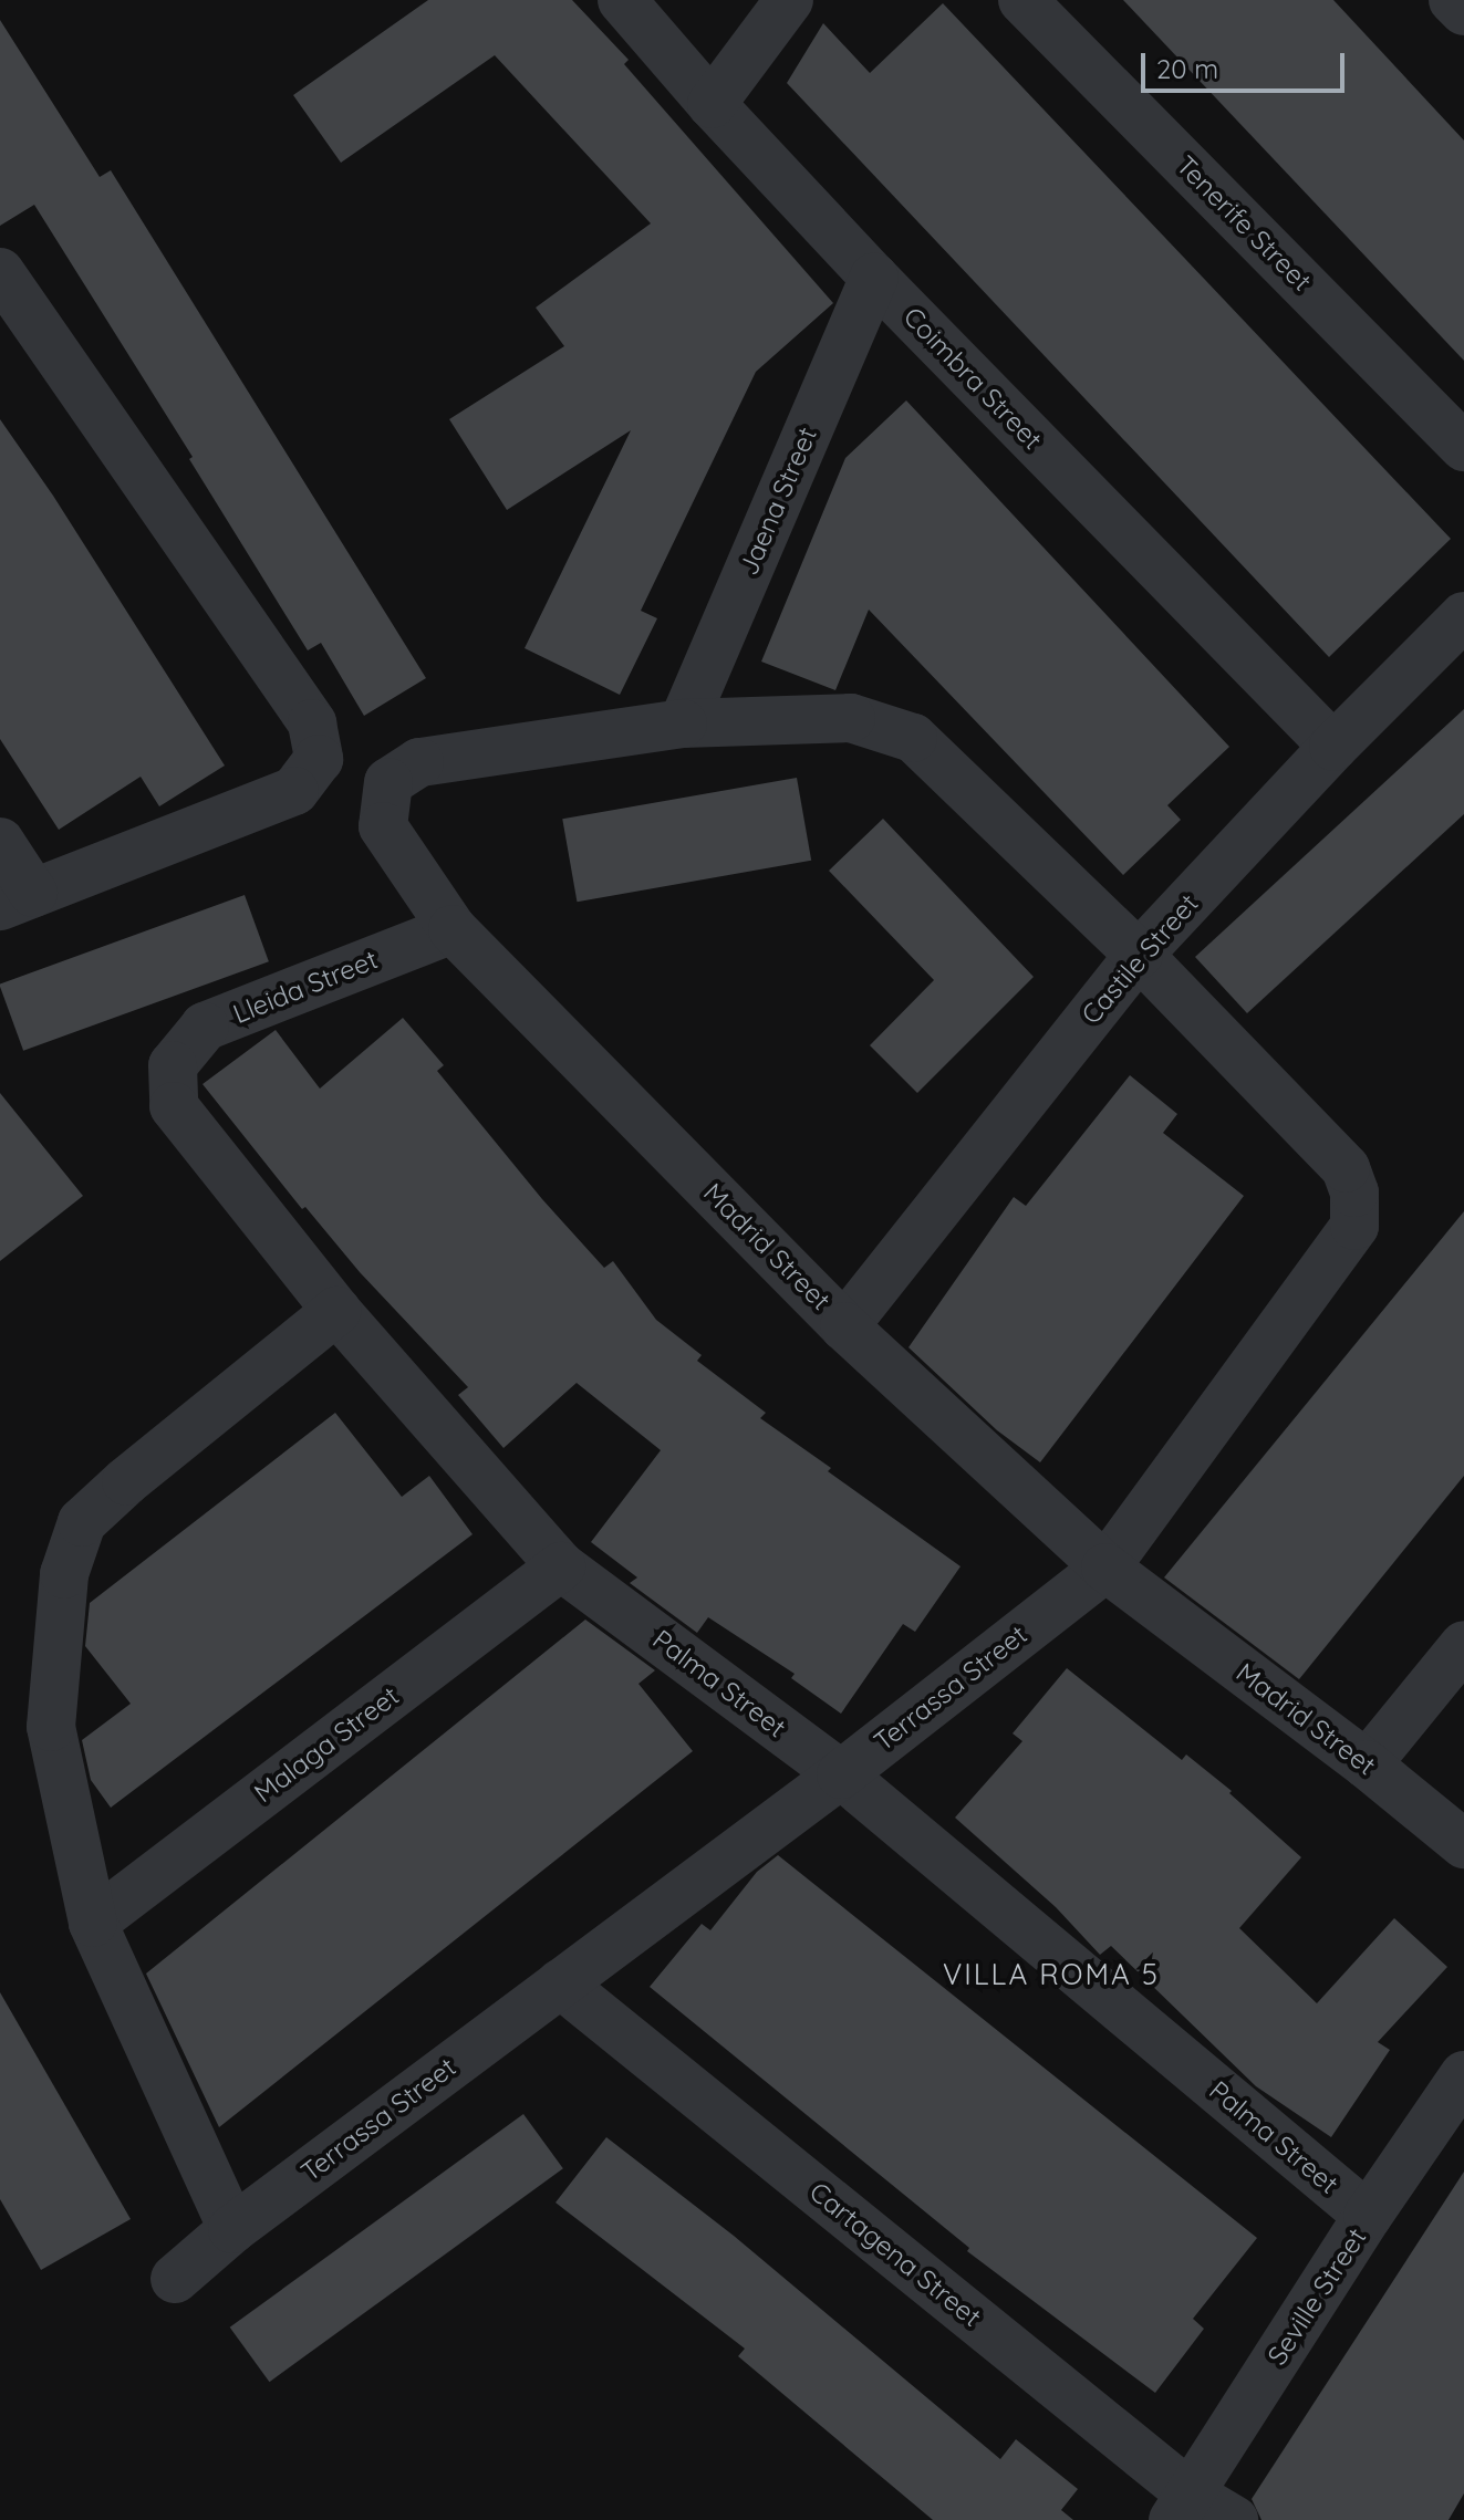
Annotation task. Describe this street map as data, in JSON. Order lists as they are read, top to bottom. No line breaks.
{"streets":{"street":["Tenerife Street","Coimbra Street","Jaena Street","Castile Street","Lleida Street","Madrid Street","Palma Street","Terrassa Street","Malaga Street","Cartagena Street","Seville Street"]},"crossings":[["Coimbra Street","Jaena Street"],["Coimbra Street","Castile Street"],["Jaena Street","Madrid Street"],["Jaena Street","Terrassa Street"],["Castile Street","Madrid Street"],["Castile Street","Terrassa Street"],["Lleida Street","Madrid Street"],["Lleida Street","Palma Street"],["Madrid Street","Terrassa Street"],["Palma Street","Terrassa Street"],["Palma Street","Malaga Street"],["Palma Street","Seville Street"],["Terrassa Street","Cartagena Street"],["Cartagena Street","Seville Street"]],"districts":["VILLA ROMA 5"],"scale_bar":"20 m"}
